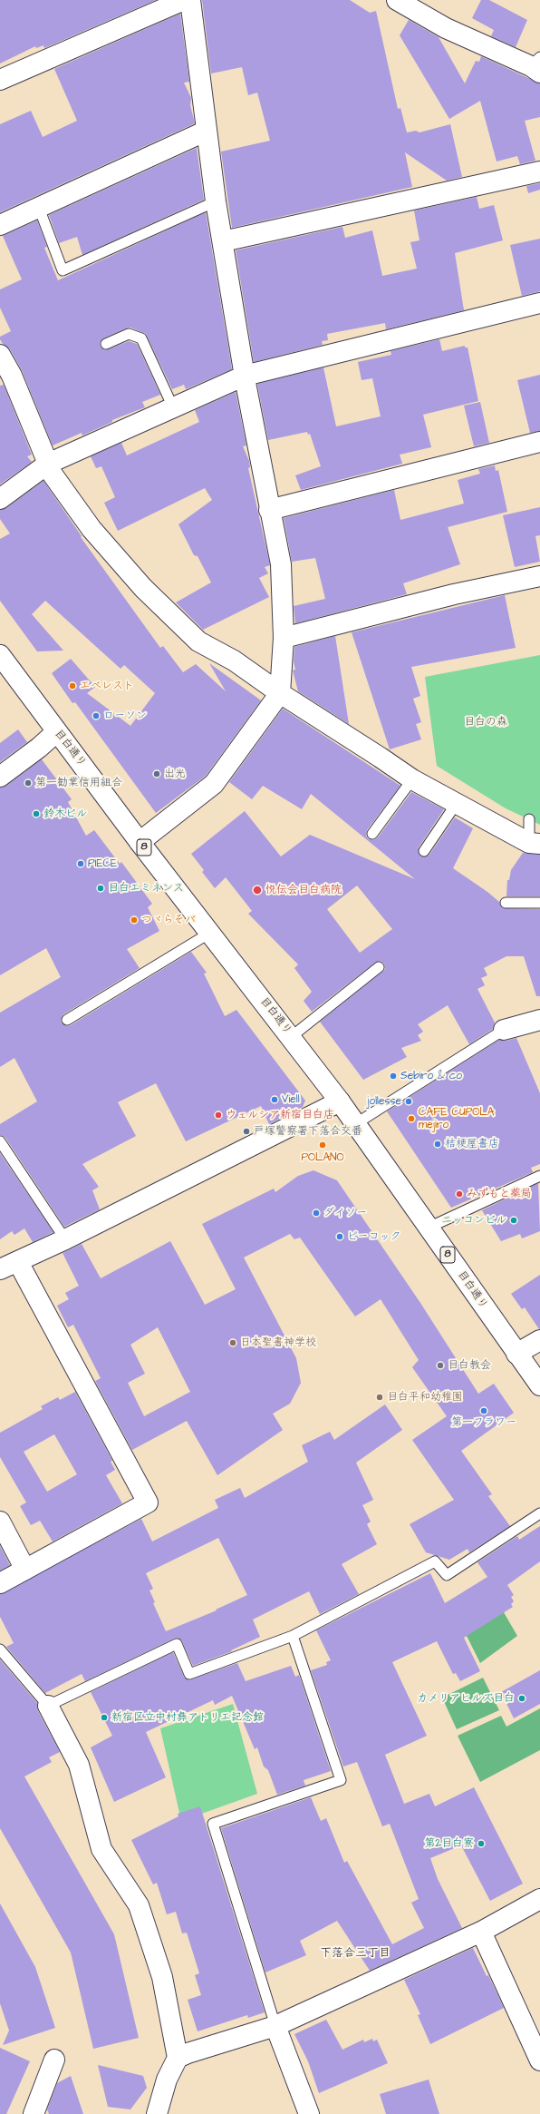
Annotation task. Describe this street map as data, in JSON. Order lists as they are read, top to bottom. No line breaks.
{"streets":{"street":["目白通り","8"]},"districts":["下落合三丁目"],"parks":["目白の森"],"places":["エベレスト","ローソン","出光","第一勧業信用組合","鈴木ビル","PIECE","目白エミネンス","悦伝会目白病院","つヾらそバ","Sebiro & co","Viell","jollesse","ウェルシア新宿目白店","CAFE CUPOLA mejiro","戸塚警察署下落合交番","桔梗屋書店","POLANO","みずもと薬局","ダイソー","ニッコンビル","ピーコック","日本聖書神学校","目白教会","目白平和幼稚園","第一フラワー","カメリアヒルズ目白","新宿区立中村彝アトリエ記念館","第2目白寮"]}
